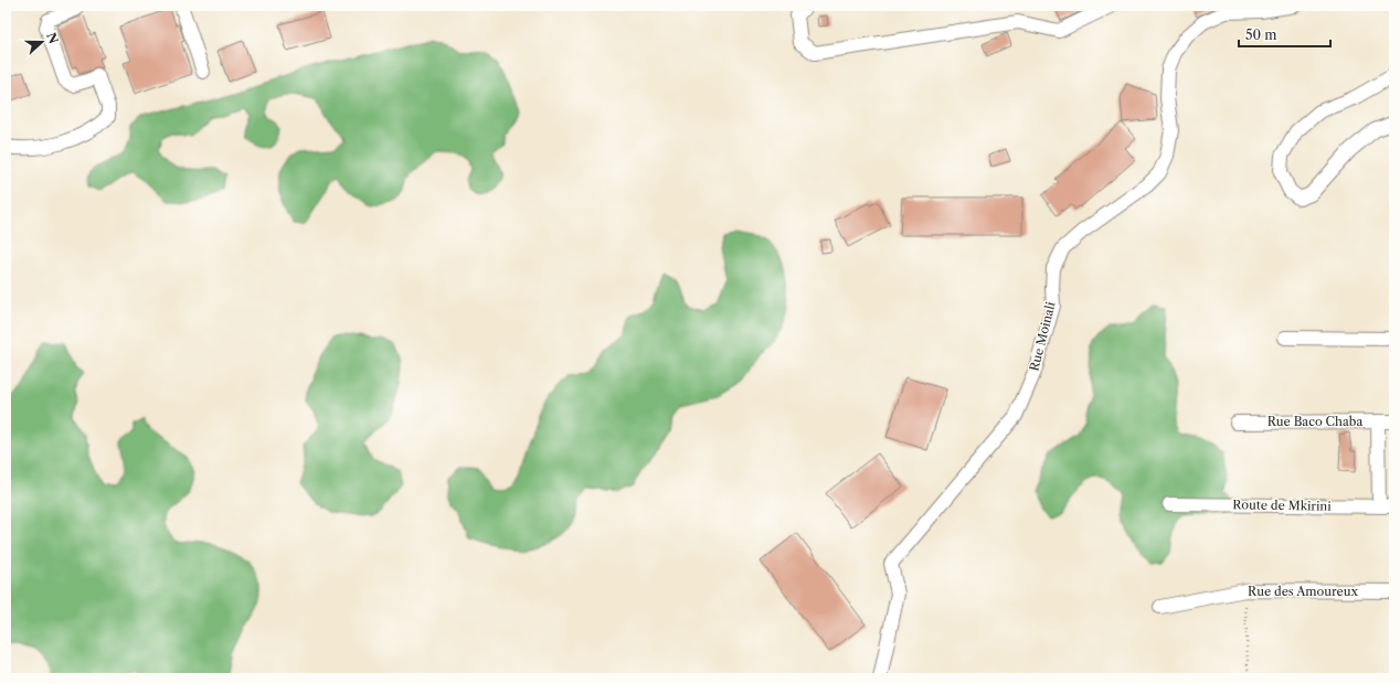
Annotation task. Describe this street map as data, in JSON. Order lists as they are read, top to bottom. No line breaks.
{"streets":{"street":["Rue Moinali","Rue Baco Chaba","Route de Mkirini","Rue des Amoureux"]},"scale_bar":"50 m","north":"right"}
